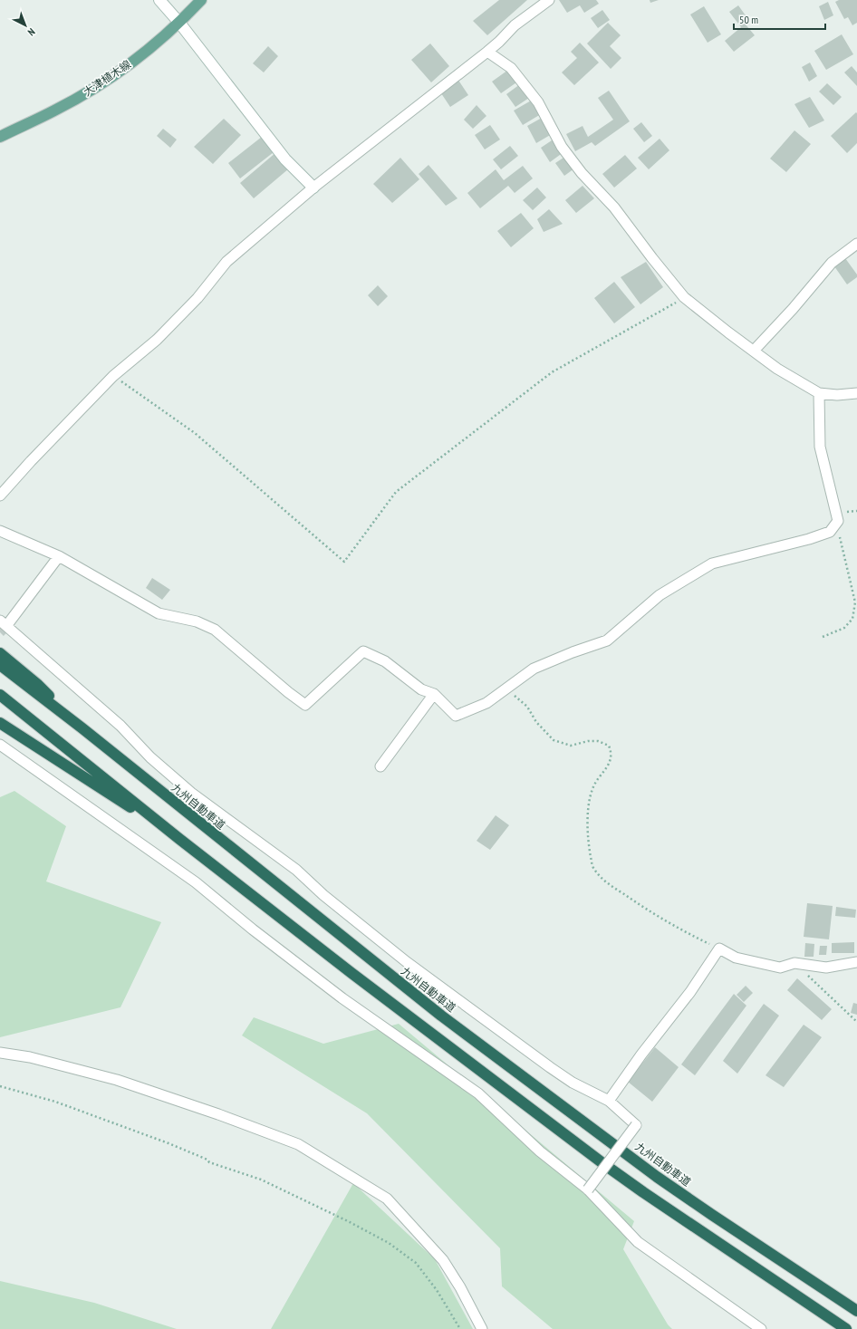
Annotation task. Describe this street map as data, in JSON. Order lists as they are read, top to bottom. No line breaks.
{"streets":{"highway":["九州自動車道"],"main road":["大津植木線"]},"scale_bar":"50 m","north":"bottom right"}
